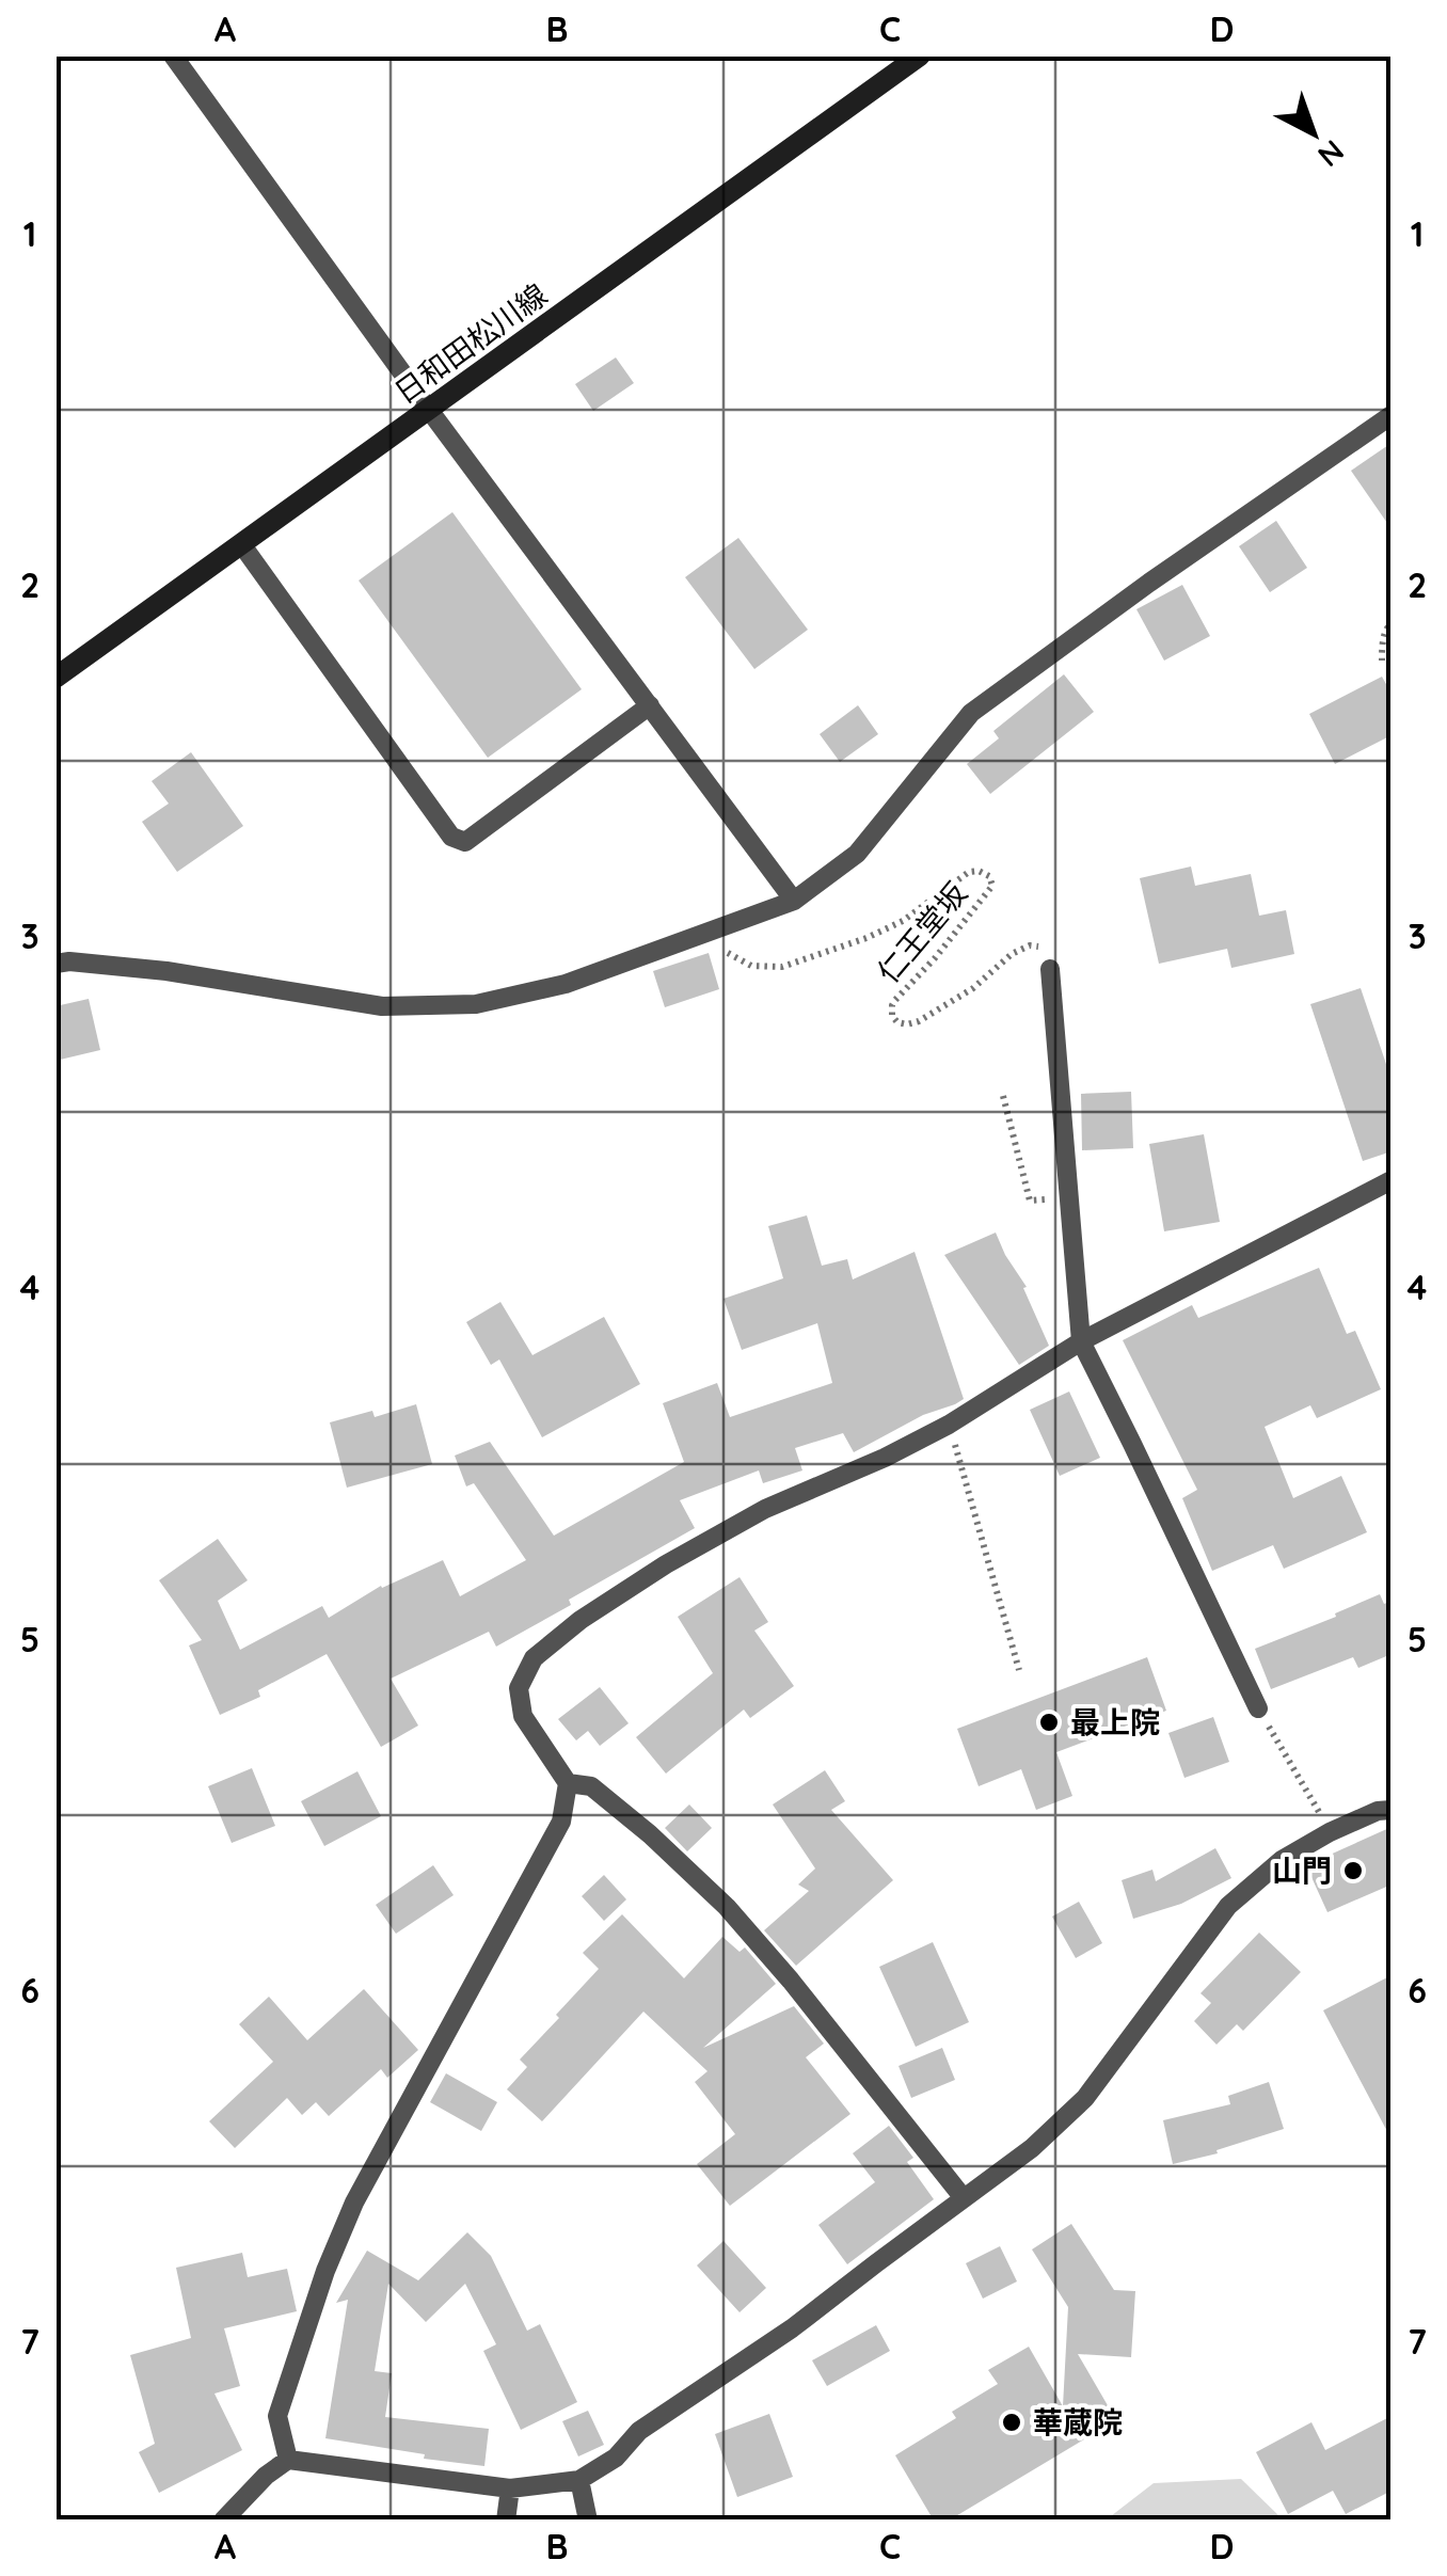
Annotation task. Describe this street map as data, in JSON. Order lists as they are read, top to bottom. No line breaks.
{"streets":{"main road":["日和田松川線"],"path":["仁王堂坂"]},"places":["最上院","山門","華蔵院"],"north":"bottom right","grid":{"columns":["A","B","C","D"],"rows":["1","2","3","4","5","6","7"]}}
